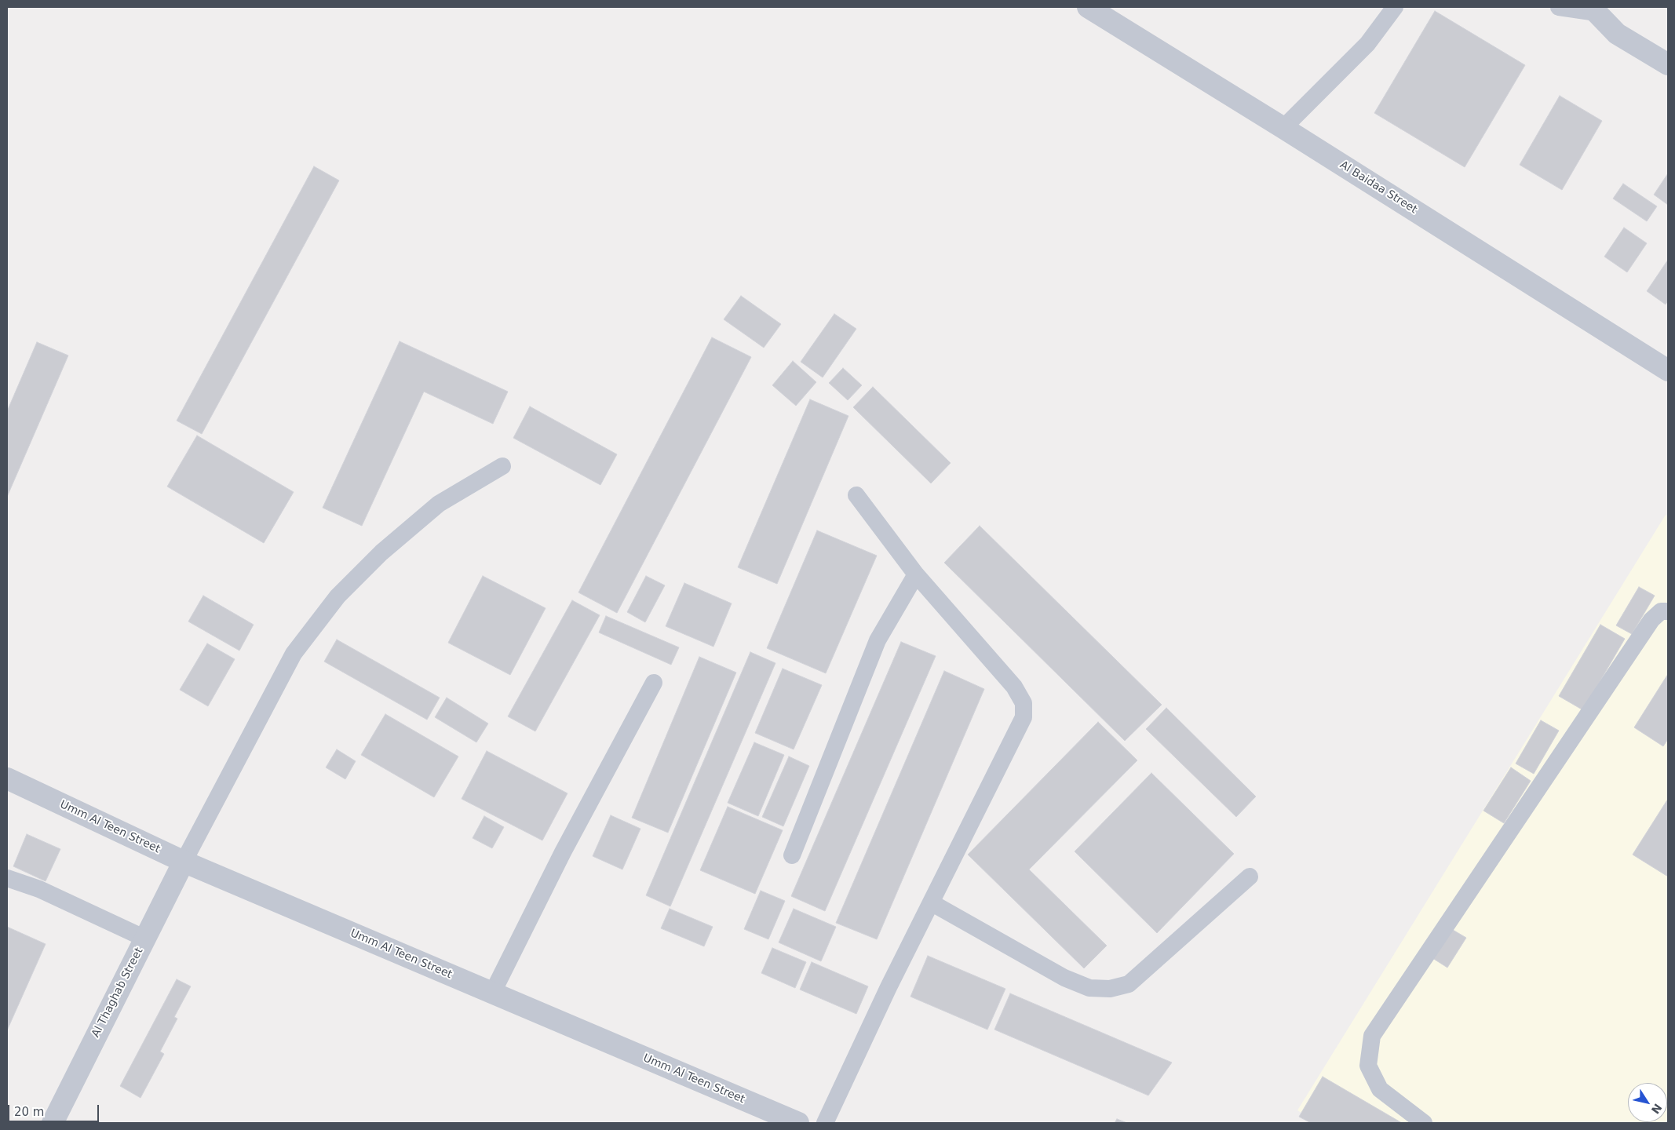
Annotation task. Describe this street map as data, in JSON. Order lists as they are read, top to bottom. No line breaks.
{"streets":{"street":["Al Baidaa Street","Umm Al Teen Street","Al Thaghab Street"]},"crossings":[["Umm Al Teen Street","Al Thaghab Street"]],"scale_bar":"20 m","north":"bottom right"}
